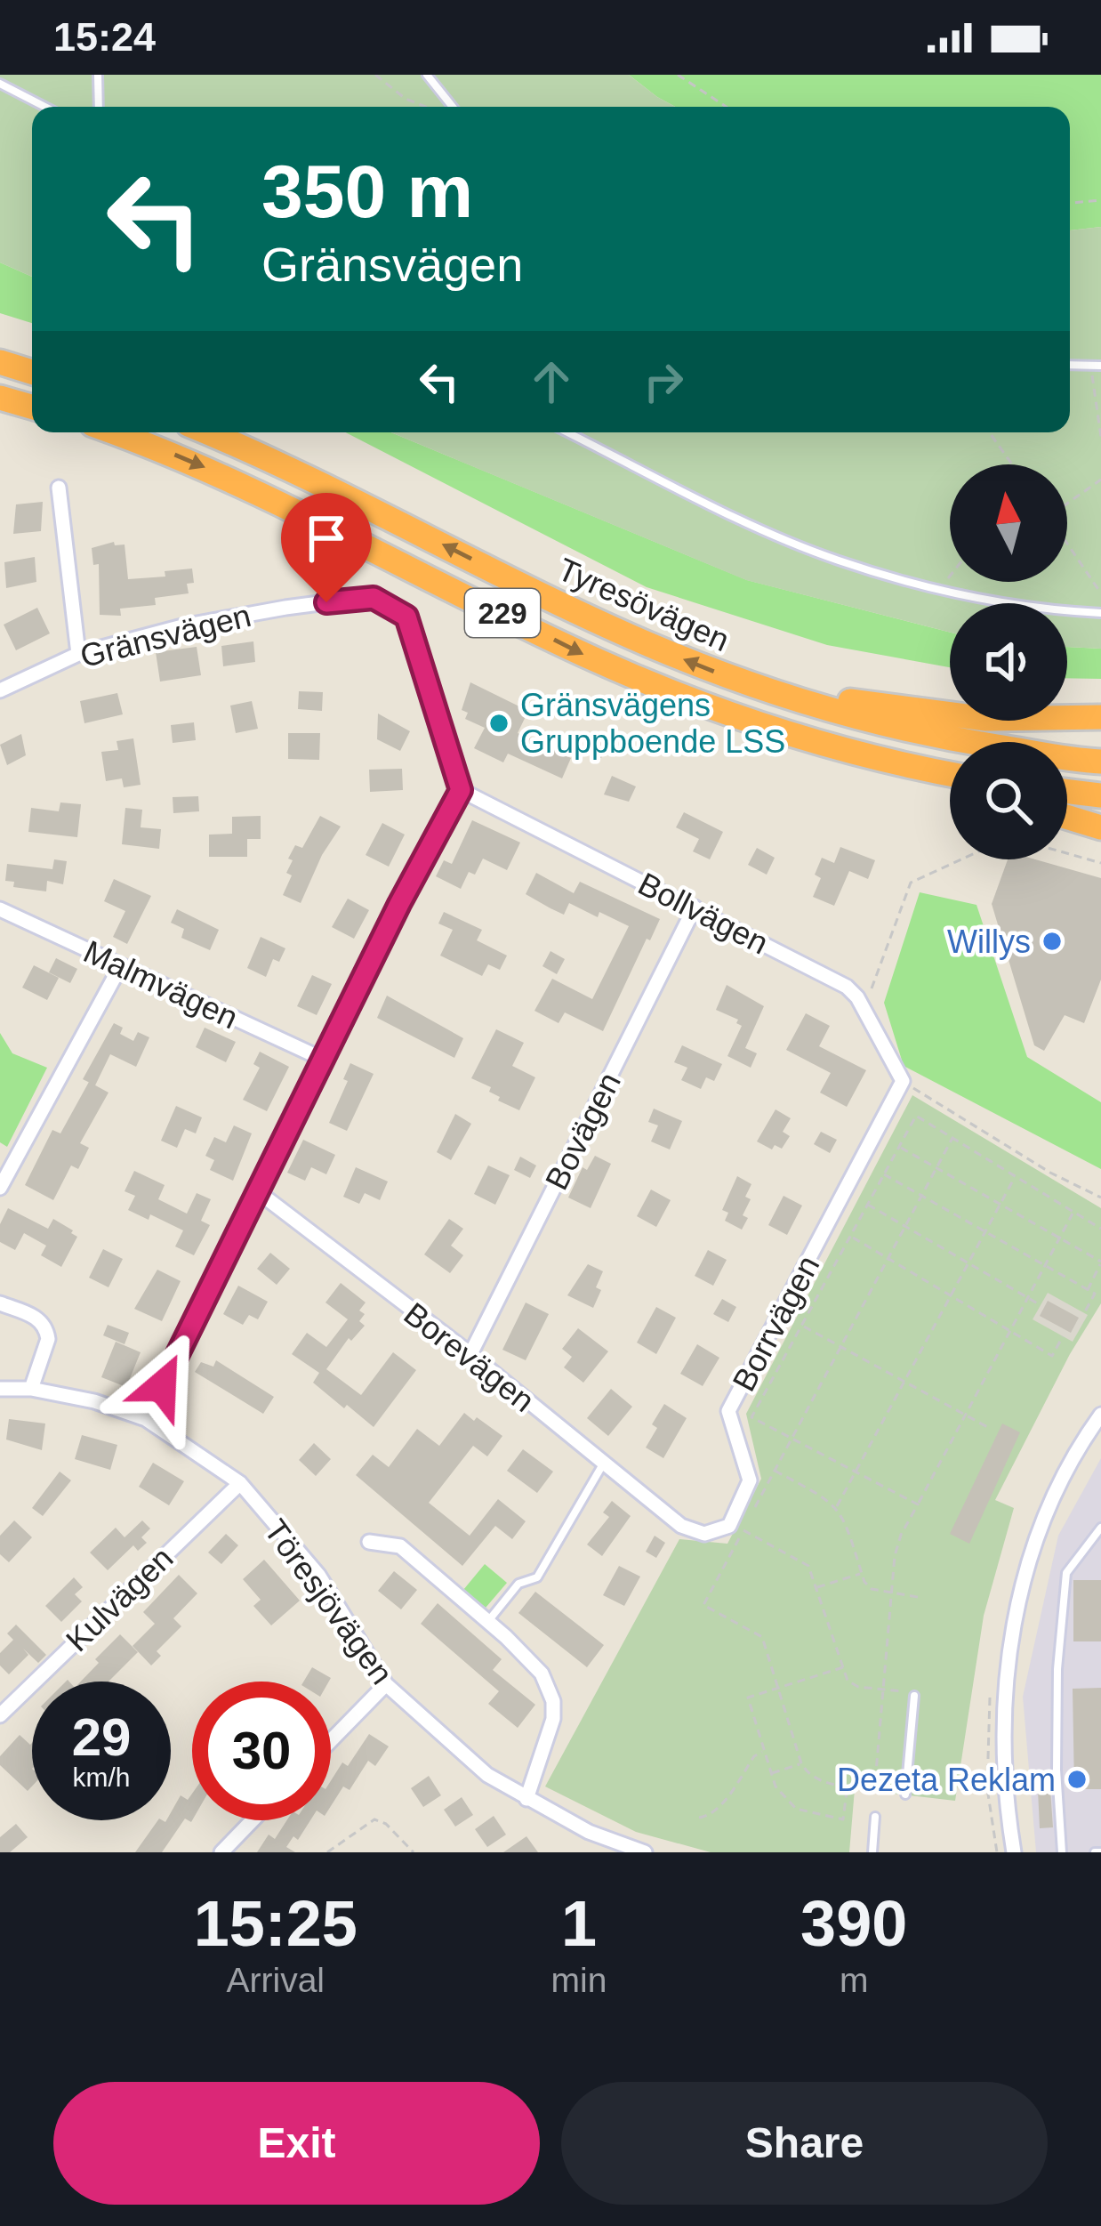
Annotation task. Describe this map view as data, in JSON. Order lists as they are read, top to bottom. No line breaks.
{"streets":{"highway":["Tyresövägen","229"],"street":["Gränsvägen","Bollvägen","Malmvägen","Bovägen","Borrvägen","Borevägen","Kulvägen","Töresjövägen"]},"crossings":[["Gränsvägen","Bollvägen"],["Bollvägen","Bovägen"],["Bollvägen","Borrvägen"],["Bovägen","Borevägen"],["Borrvägen","Borevägen"],["Kulvägen","Töresjövägen"]],"places":["Gränsvägens Gruppboende LSS","Willys","Dezeta Reklam"],"north":"top","page":{"status":"15:24","turn":["350 m","Gränsvägen"],"speed":"29 km/h","limit":"30","eta":["15:25","Arrival","1","min","390","m"],"buttons":["Exit","Share"]}}
